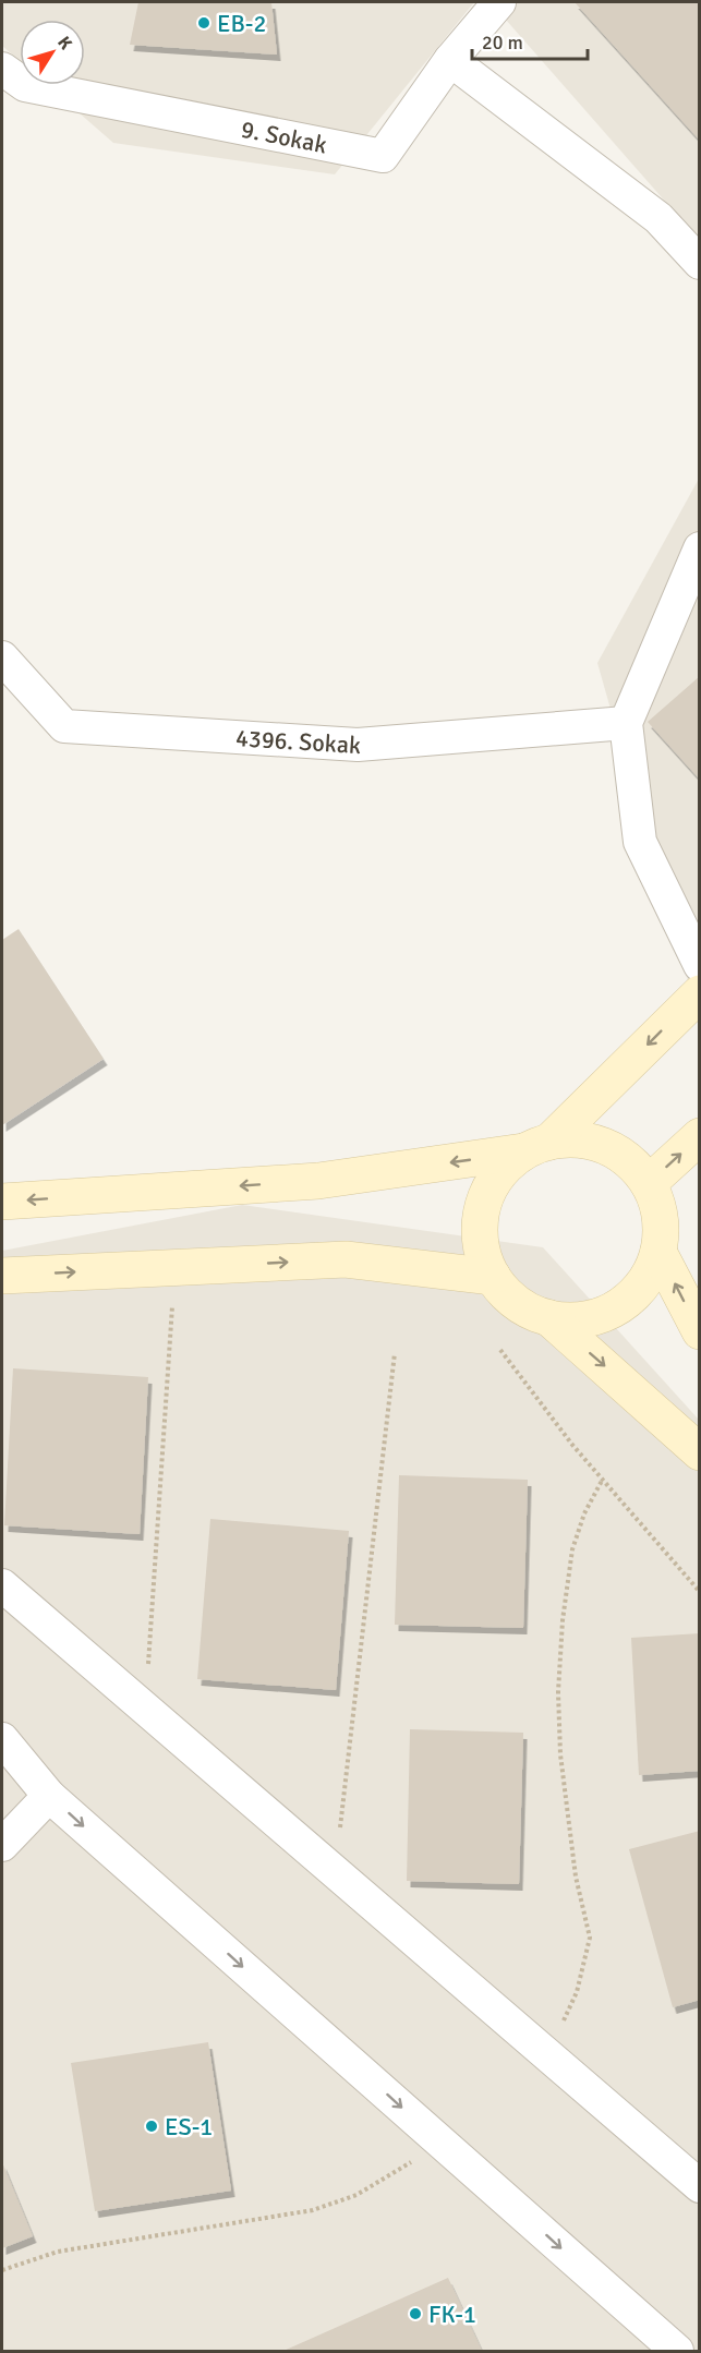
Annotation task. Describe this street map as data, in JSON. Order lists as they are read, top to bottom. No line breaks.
{"streets":{"street":["9. Sokak","4396. Sokak"]},"places":["EB-2","ES-1","FK-1"],"scale_bar":"20 m","north":"top right"}
